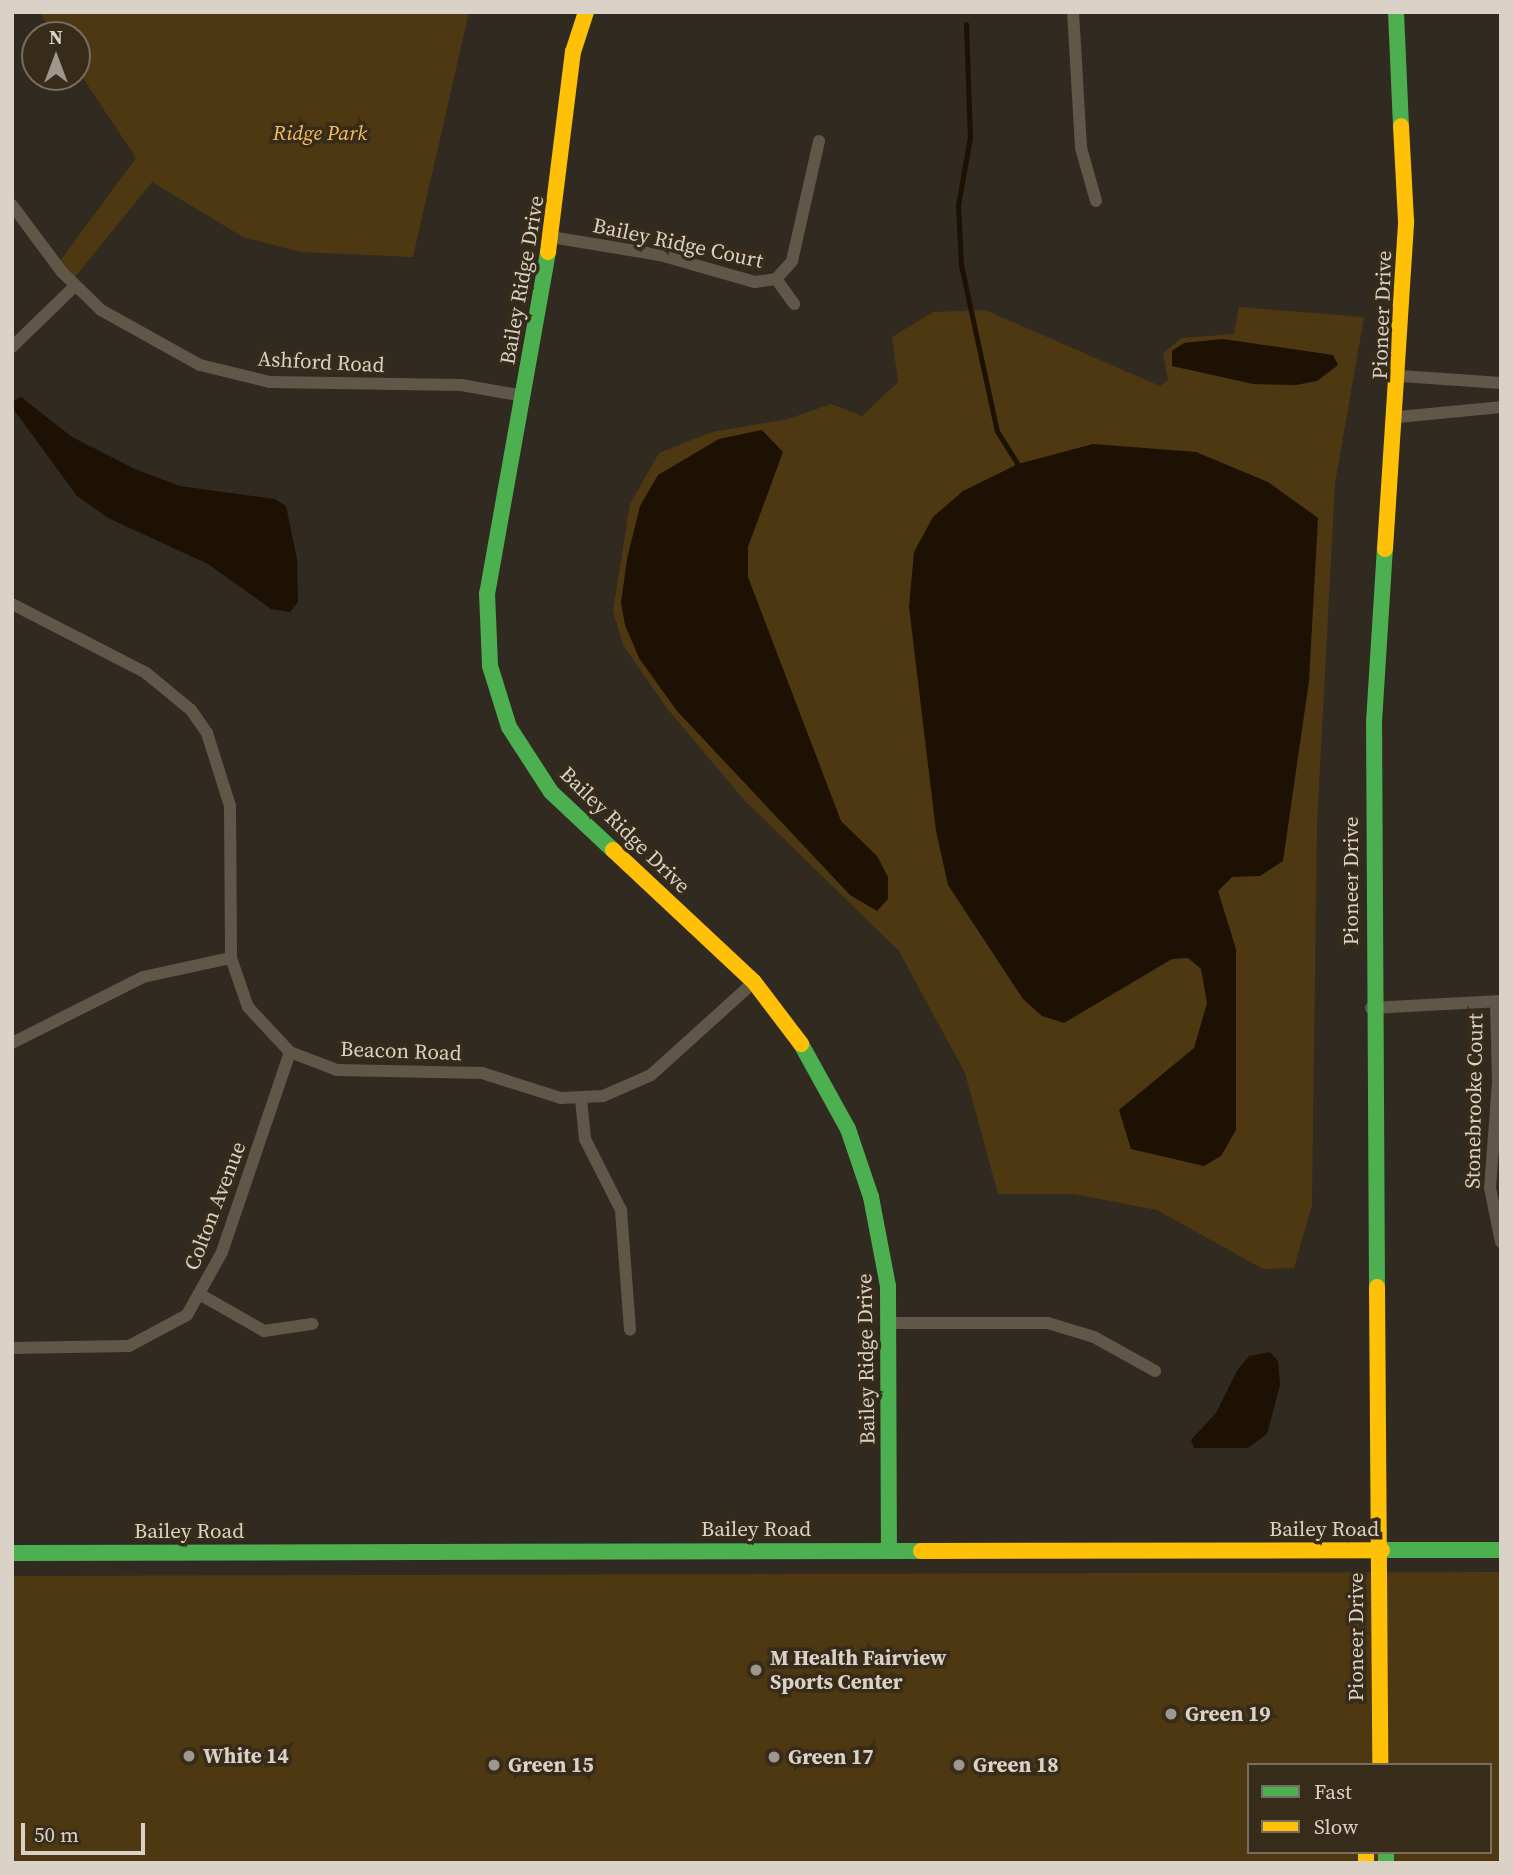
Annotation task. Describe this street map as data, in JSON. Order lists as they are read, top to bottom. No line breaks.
{"streets":{"street":["Bailey Ridge Court","Bailey Ridge Drive","Pioneer Drive","Ashford Road","Beacon Road","Stonebrooke Court","Colton Avenue","Bailey Road"]},"crossings":[["Bailey Ridge Court","Bailey Ridge Drive"],["Bailey Ridge Drive","Ashford Road"],["Bailey Ridge Drive","Bailey Road"],["Pioneer Drive","Bailey Road"],["Beacon Road","Colton Avenue"]],"parks":["Ridge Park"],"places":["M Health Fairview Sports Center","Green 19","White 14","Green 17","Green 15","Green 18"],"legend":["Fast","Slow"],"scale_bar":"50 m","north":"top"}
